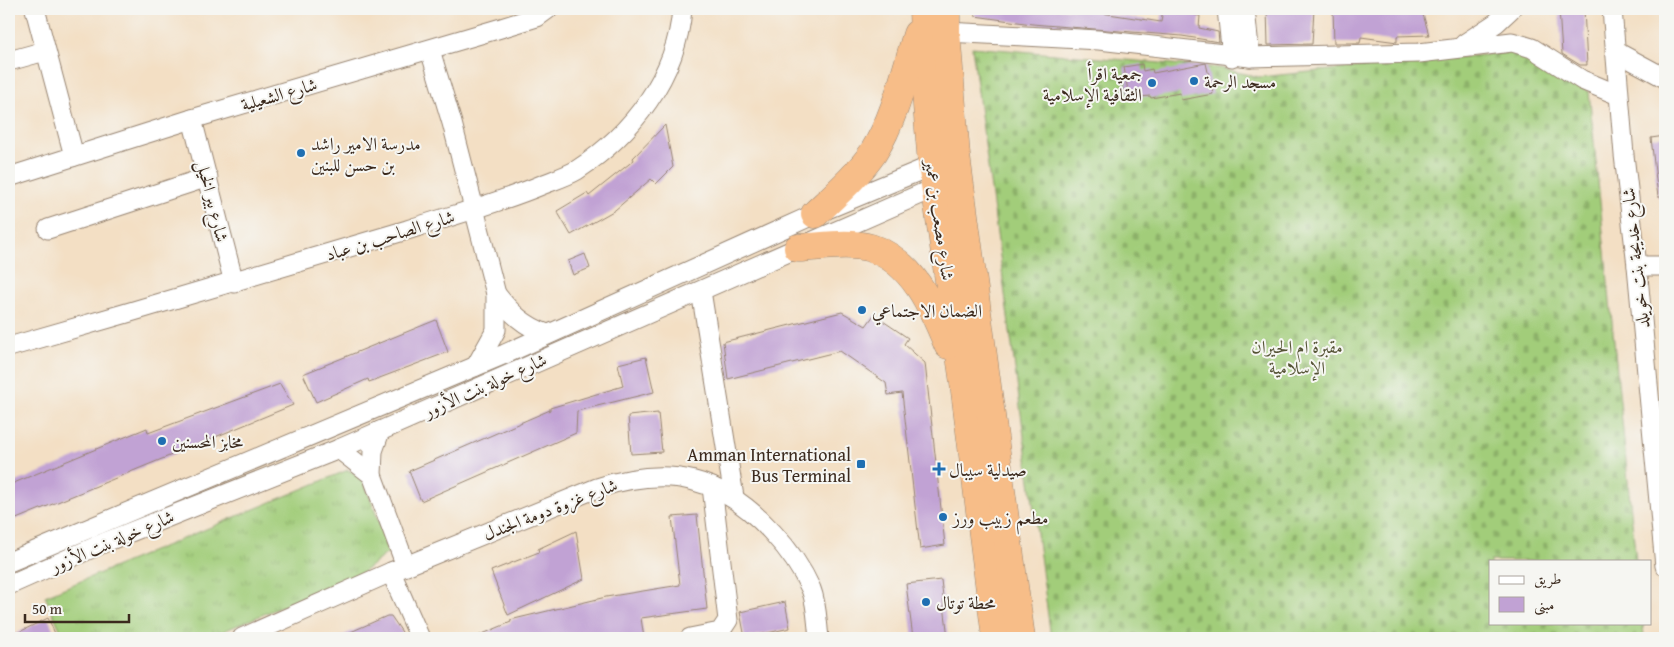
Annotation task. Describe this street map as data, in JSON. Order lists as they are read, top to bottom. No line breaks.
{"streets":{"highway":["شارع مصعب بن عمير"],"street":["شارع الشعيلية","شارع بير الخيل","شارع الصاحب بن عباد","شارع خديجة بنت خويلد","شارع خولة بنت الأزور","شارع غزوة دومة الجندل"]},"crossings":[["شارع الشعيلية","شارع بير الخيل"],["شارع بير الخيل","شارع الصاحب بن عباد"],["شارع مصعب بن عمير","شارع خولة بنت الأزور"]],"parks":["مقبرة ام الحيران الإسلامية"],"places":{"other":["مسجد الرحمة","جمعية اقرأ الثقافية الإسلامية","مدرسة الامير راشد بن حسن للبنين","الضمان الاجتماعي","مخابز المحسنين","مطعم زبيب ورز","محطة توتال"],"transit":["Amman International Bus Terminal"],"health":["صيدلية سيبال"]},"legend":["طريق","مبنى"],"scale_bar":"50 m"}
